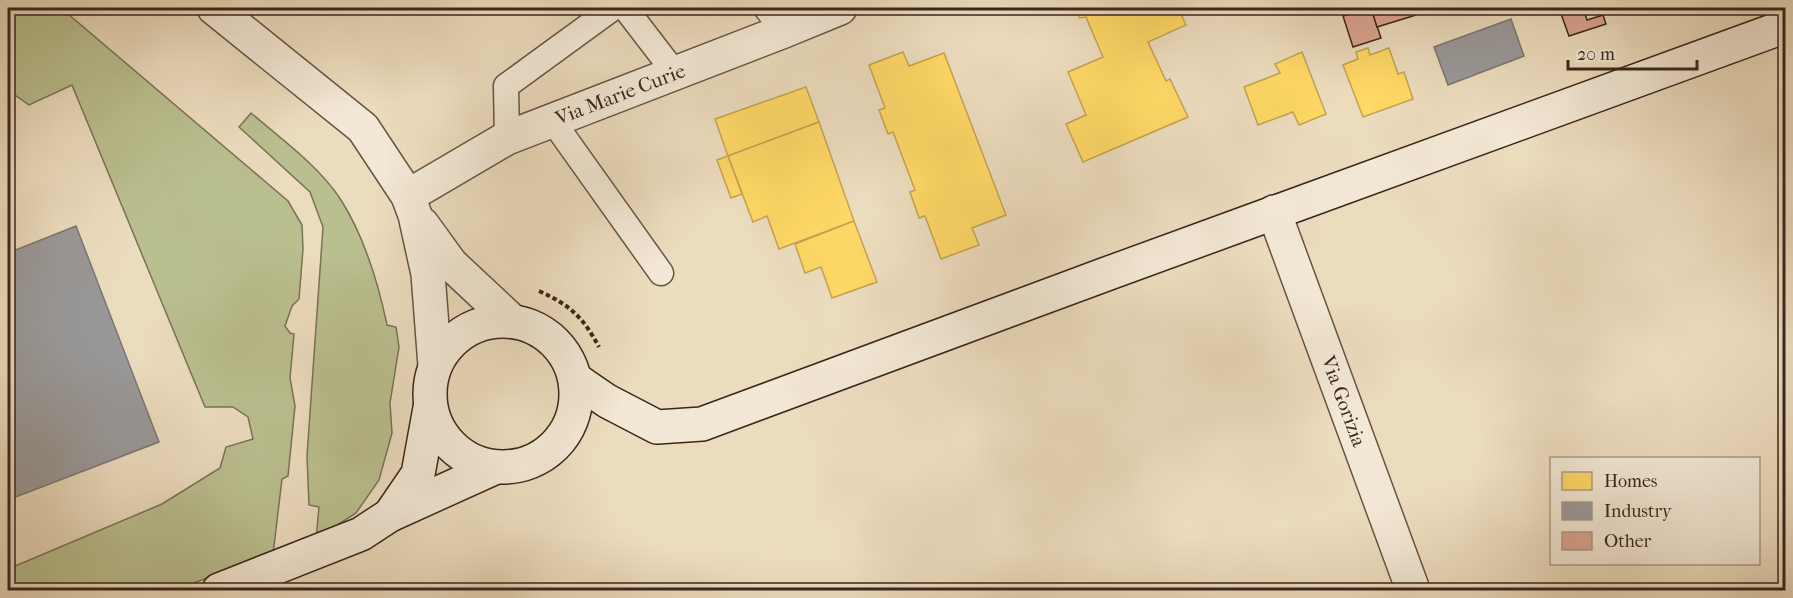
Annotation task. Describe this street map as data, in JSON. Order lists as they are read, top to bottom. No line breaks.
{"streets":{"main road":["Via Marie Curie","Via Gorizia"]},"legend":["Homes","Industry","Other"],"scale_bar":"20 m"}
